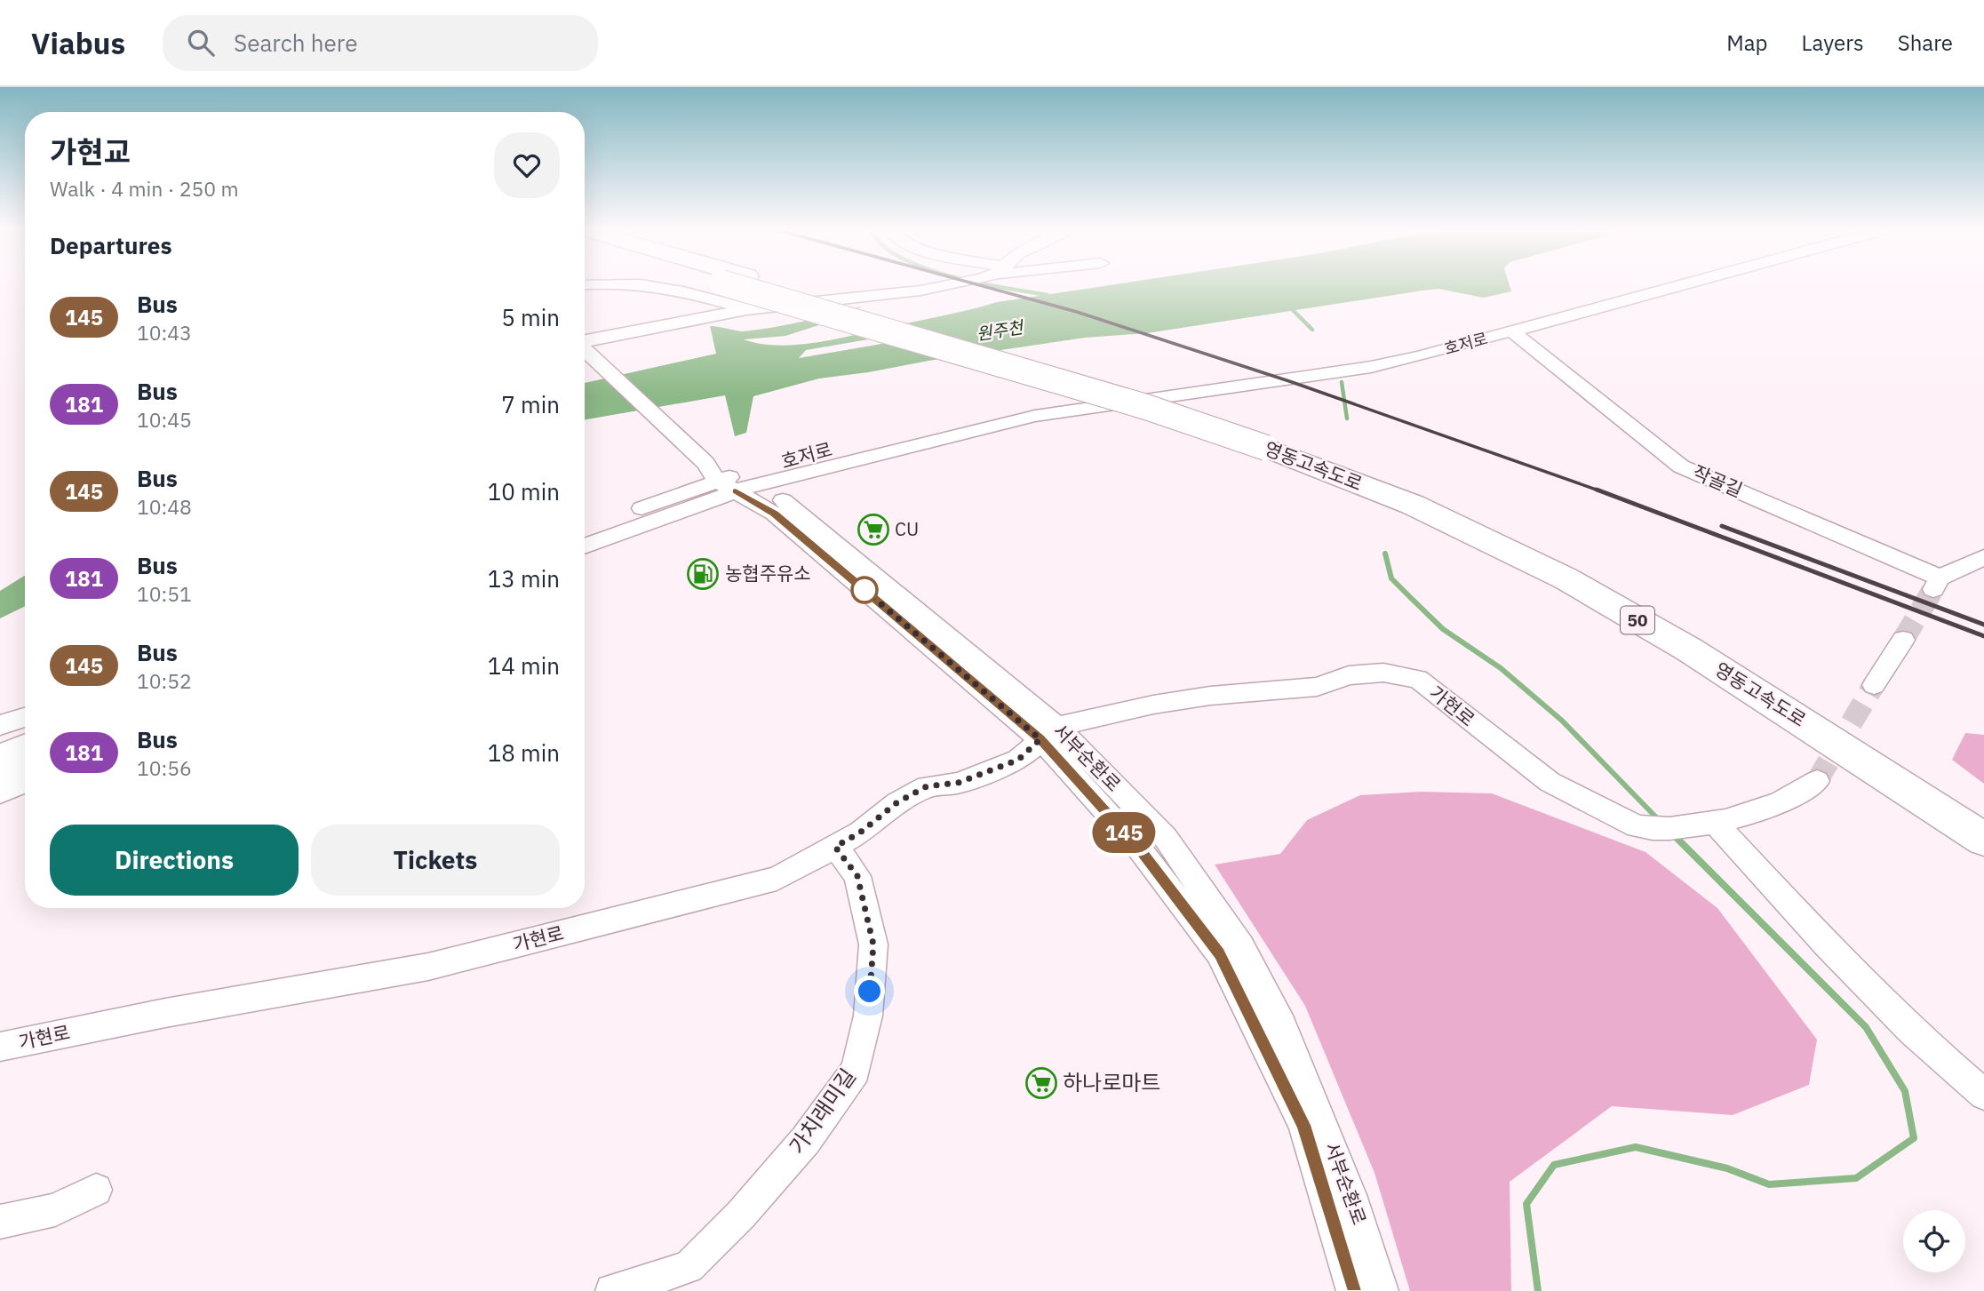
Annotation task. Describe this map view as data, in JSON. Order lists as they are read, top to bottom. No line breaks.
{"streets":{"highway":["영동고속도로","50"],"street":["호저로","작골길","가현로","서부순환로","가치래미길"]},"crossings":[["호저로","작골길"],["호저로","서부순환로"],["가현로","서부순환로"],["가현로","가치래미길"]],"water":["원주천"],"places":{"supermarket":["CU","하나로마트"],"fuel station":["농협주유소"]},"lines":["bus line 145"],"page":{"header":"Viabus","search":"Search here","nav":["Map","Layers","Share"],"on_map":"145","heading":[["가현교","Walk · 4 min · 250 m"],"Departures"],"list":[{"mark":"145","name":"Bus","note":"10:43","value":"5 min"},{"mark":"181","name":"Bus","note":"10:45","value":"7 min"},{"mark":"145","name":"Bus","note":"10:48","value":"10 min"},{"mark":"181","name":"Bus","note":"10:51","value":"13 min"},{"mark":"145","name":"Bus","note":"10:52","value":"14 min"},{"mark":"181","name":"Bus","note":"10:56","value":"18 min"}],"buttons":["Directions","Tickets"]}}
